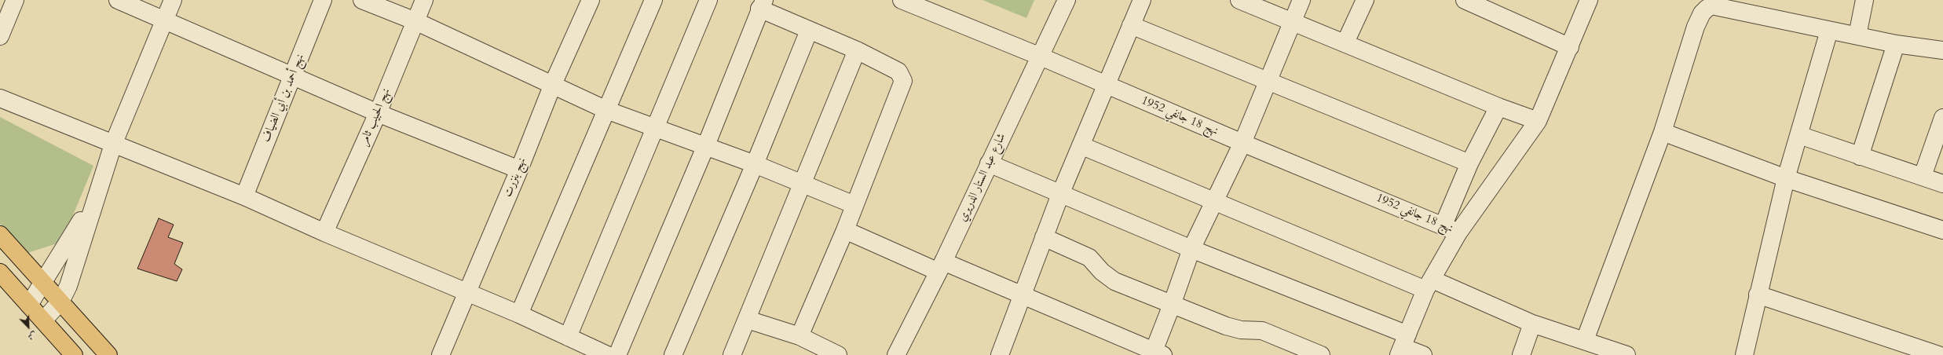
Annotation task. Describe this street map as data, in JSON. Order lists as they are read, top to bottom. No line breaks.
{"streets":{"street":["نهج أحمد بن أبي الضياف","نهج 18 جانفي 1952","نهج الحبيب ثامر","نهج بنزرت","شارع عبد الستار الدريري"]},"crossings":[["نهج 18 جانفي 1952","شارع عبد الستار الدريري"]],"north":"bottom right"}
